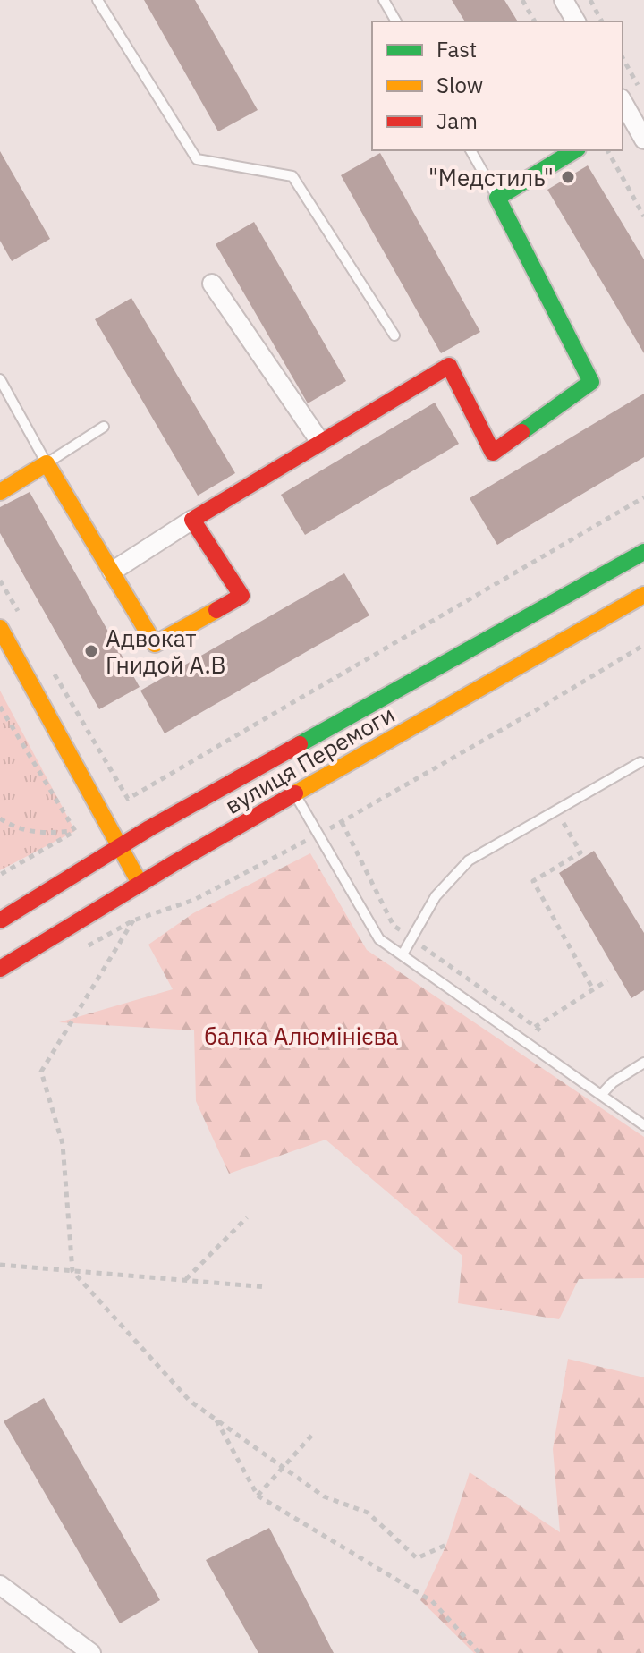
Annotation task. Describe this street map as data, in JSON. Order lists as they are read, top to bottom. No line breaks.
{"streets":{"main road":["вулиця Перемоги"]},"parks":["балка Алюмінієва"],"places":["\"Медстиль\"","Адвокат Гнидой А.В"],"legend":["Fast","Slow","Jam"]}
